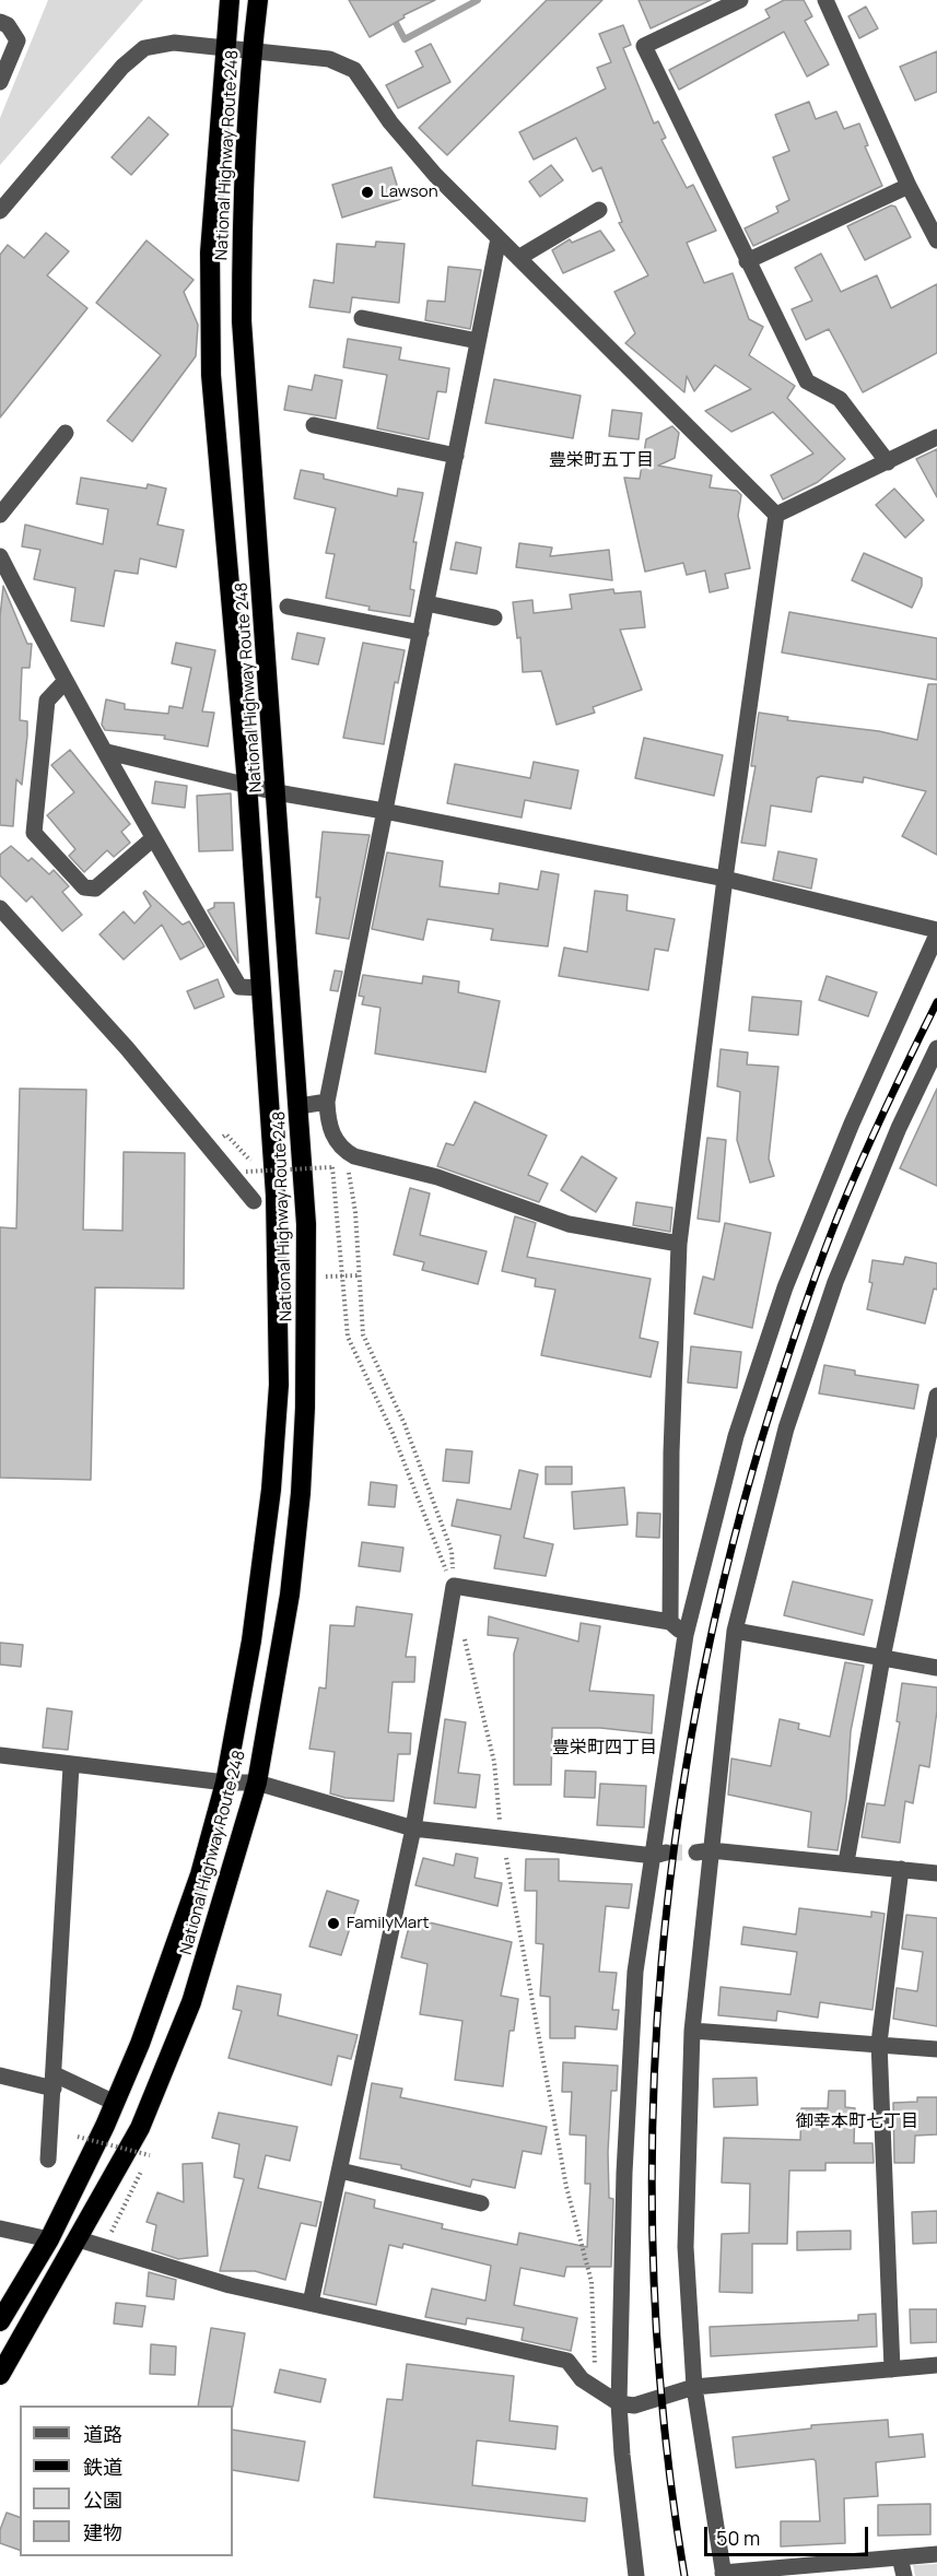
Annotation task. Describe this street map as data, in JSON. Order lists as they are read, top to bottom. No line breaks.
{"streets":{"highway":["National Highway Route 248"]},"districts":["豊栄町五丁目","豊栄町四丁目","御幸本町七丁目"],"places":["Lawson","FamilyMart"],"legend":["道路","鉄道","公園","建物"],"scale_bar":"50 m"}
